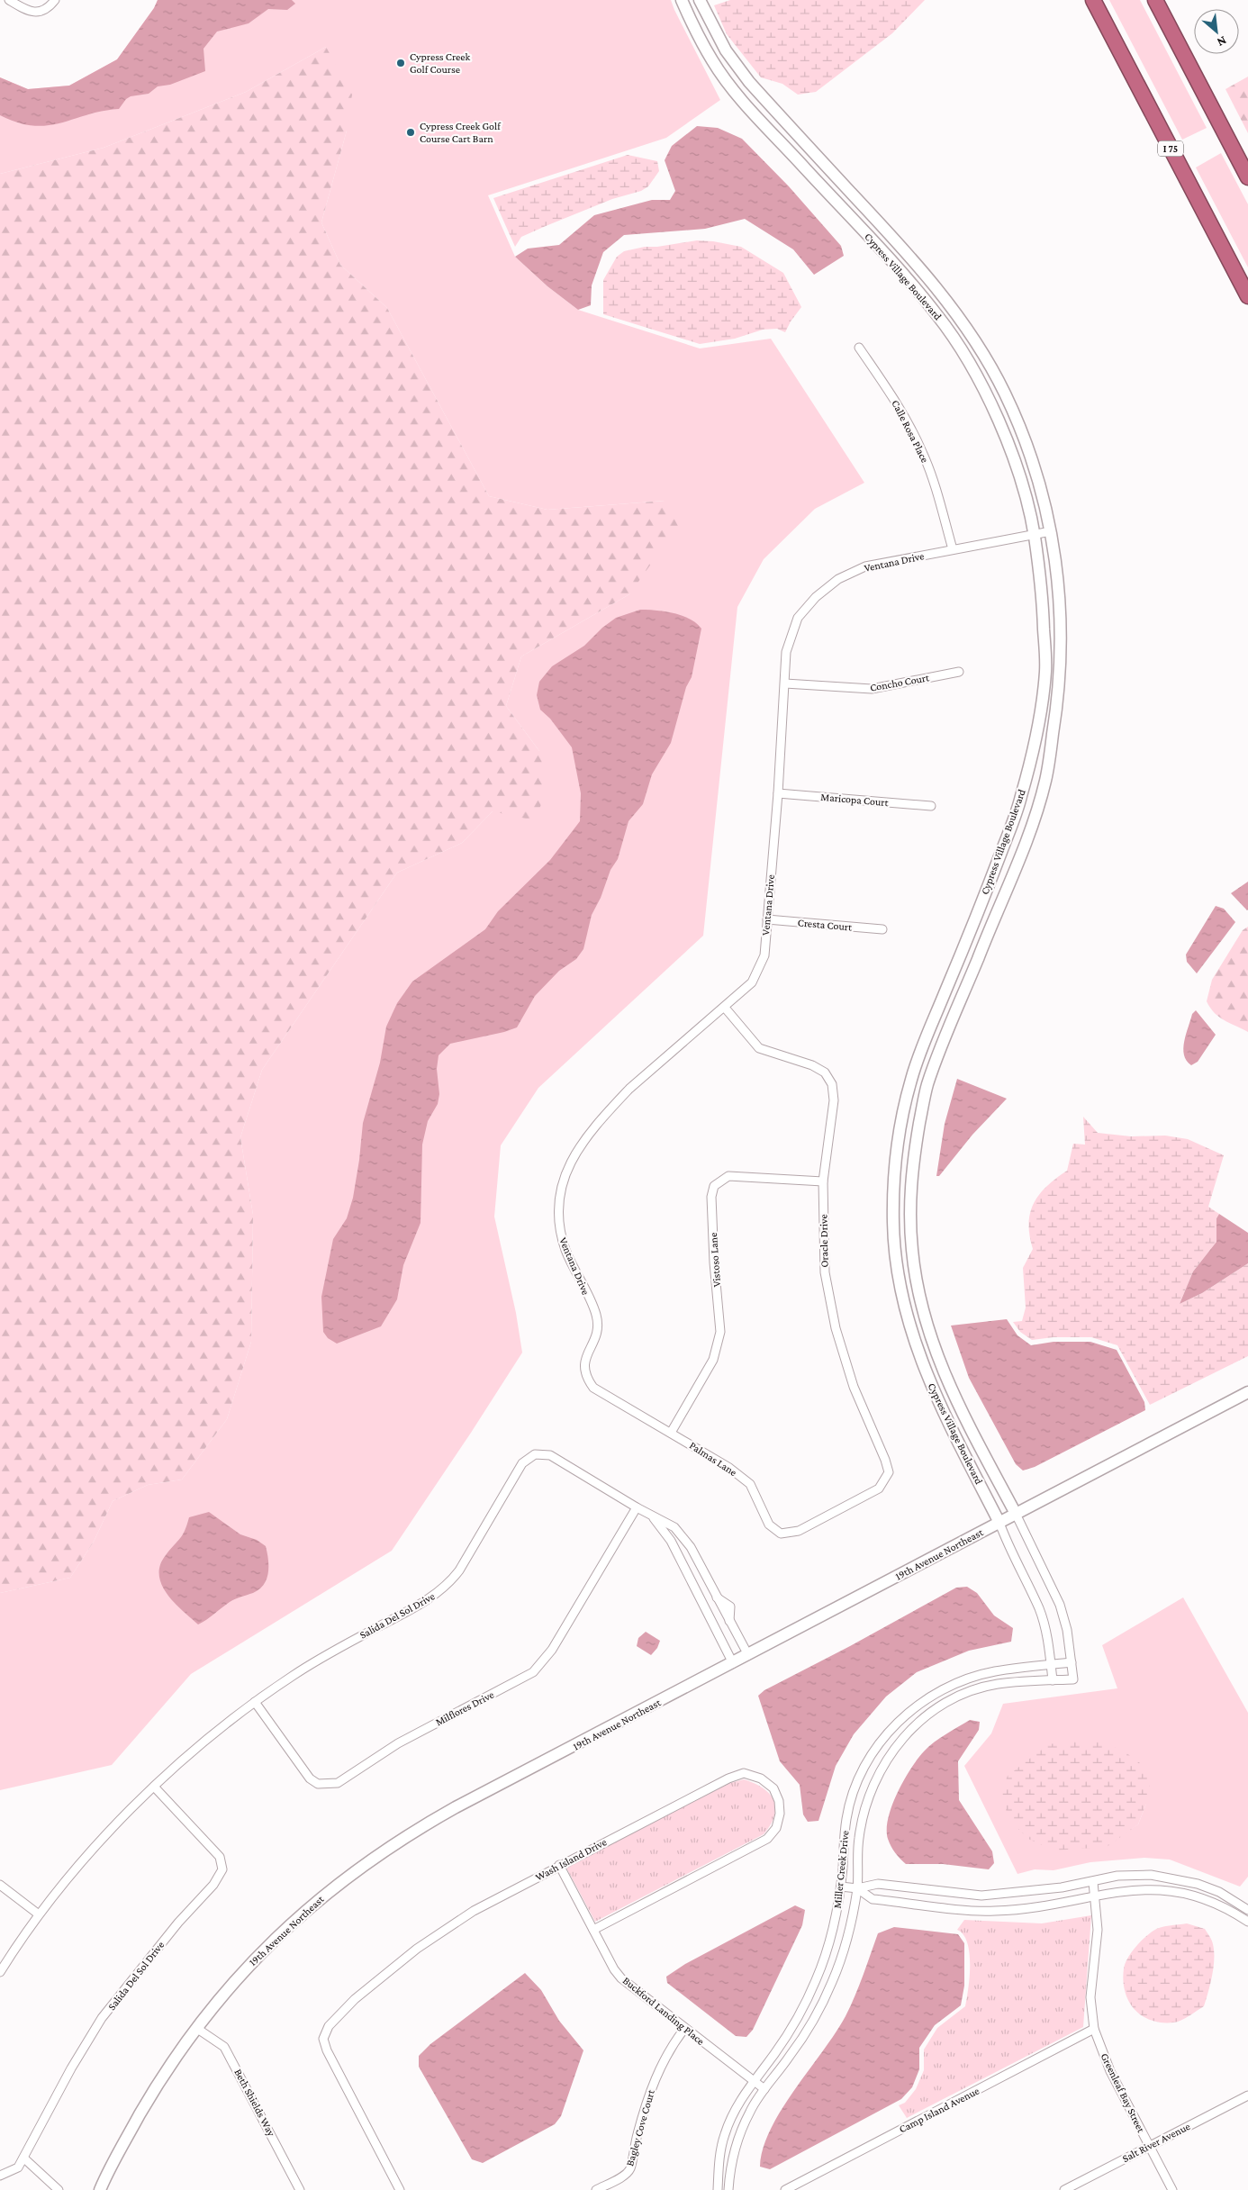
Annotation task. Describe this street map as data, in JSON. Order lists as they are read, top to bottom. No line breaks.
{"streets":{"highway":["I 75"],"street":["Cypress Village Boulevard","Calle Rosa Place","Ventana Drive","Concho Court","Maricopa Court","Cresta Court","Oracle Drive","Vistoso Lane","Palmas Lane","19th Avenue Northeast","Salida Del Sol Drive","Milflores Drive","Wash Island Drive","Miller Creek Drive","Buckford Landing Place","Greenleaf Bay Street","Beth Shields Way","Camp Island Avenue","Bagley Cove Court","Salt River Avenue"]},"crossings":[["Cypress Village Boulevard","Ventana Drive"],["Cypress Village Boulevard","19th Avenue Northeast"],["Calle Rosa Place","Ventana Drive"],["Ventana Drive","Concho Court"],["Ventana Drive","Maricopa Court"],["Ventana Drive","Cresta Court"],["Ventana Drive","Oracle Drive"],["Ventana Drive","Palmas Lane"],["Oracle Drive","Vistoso Lane"],["Oracle Drive","Palmas Lane"],["Vistoso Lane","Palmas Lane"],["19th Avenue Northeast","Salida Del Sol Drive"],["19th Avenue Northeast","Beth Shields Way"],["Salida Del Sol Drive","Milflores Drive"],["Wash Island Drive","Buckford Landing Place"],["Miller Creek Drive","Buckford Landing Place"],["Miller Creek Drive","Greenleaf Bay Street"],["Buckford Landing Place","Bagley Cove Court"],["Greenleaf Bay Street","Camp Island Avenue"],["Greenleaf Bay Street","Salt River Avenue"]],"places":["Cypress Creek Golf Course","Cypress Creek Golf Course Cart Barn"],"north":"bottom right"}
